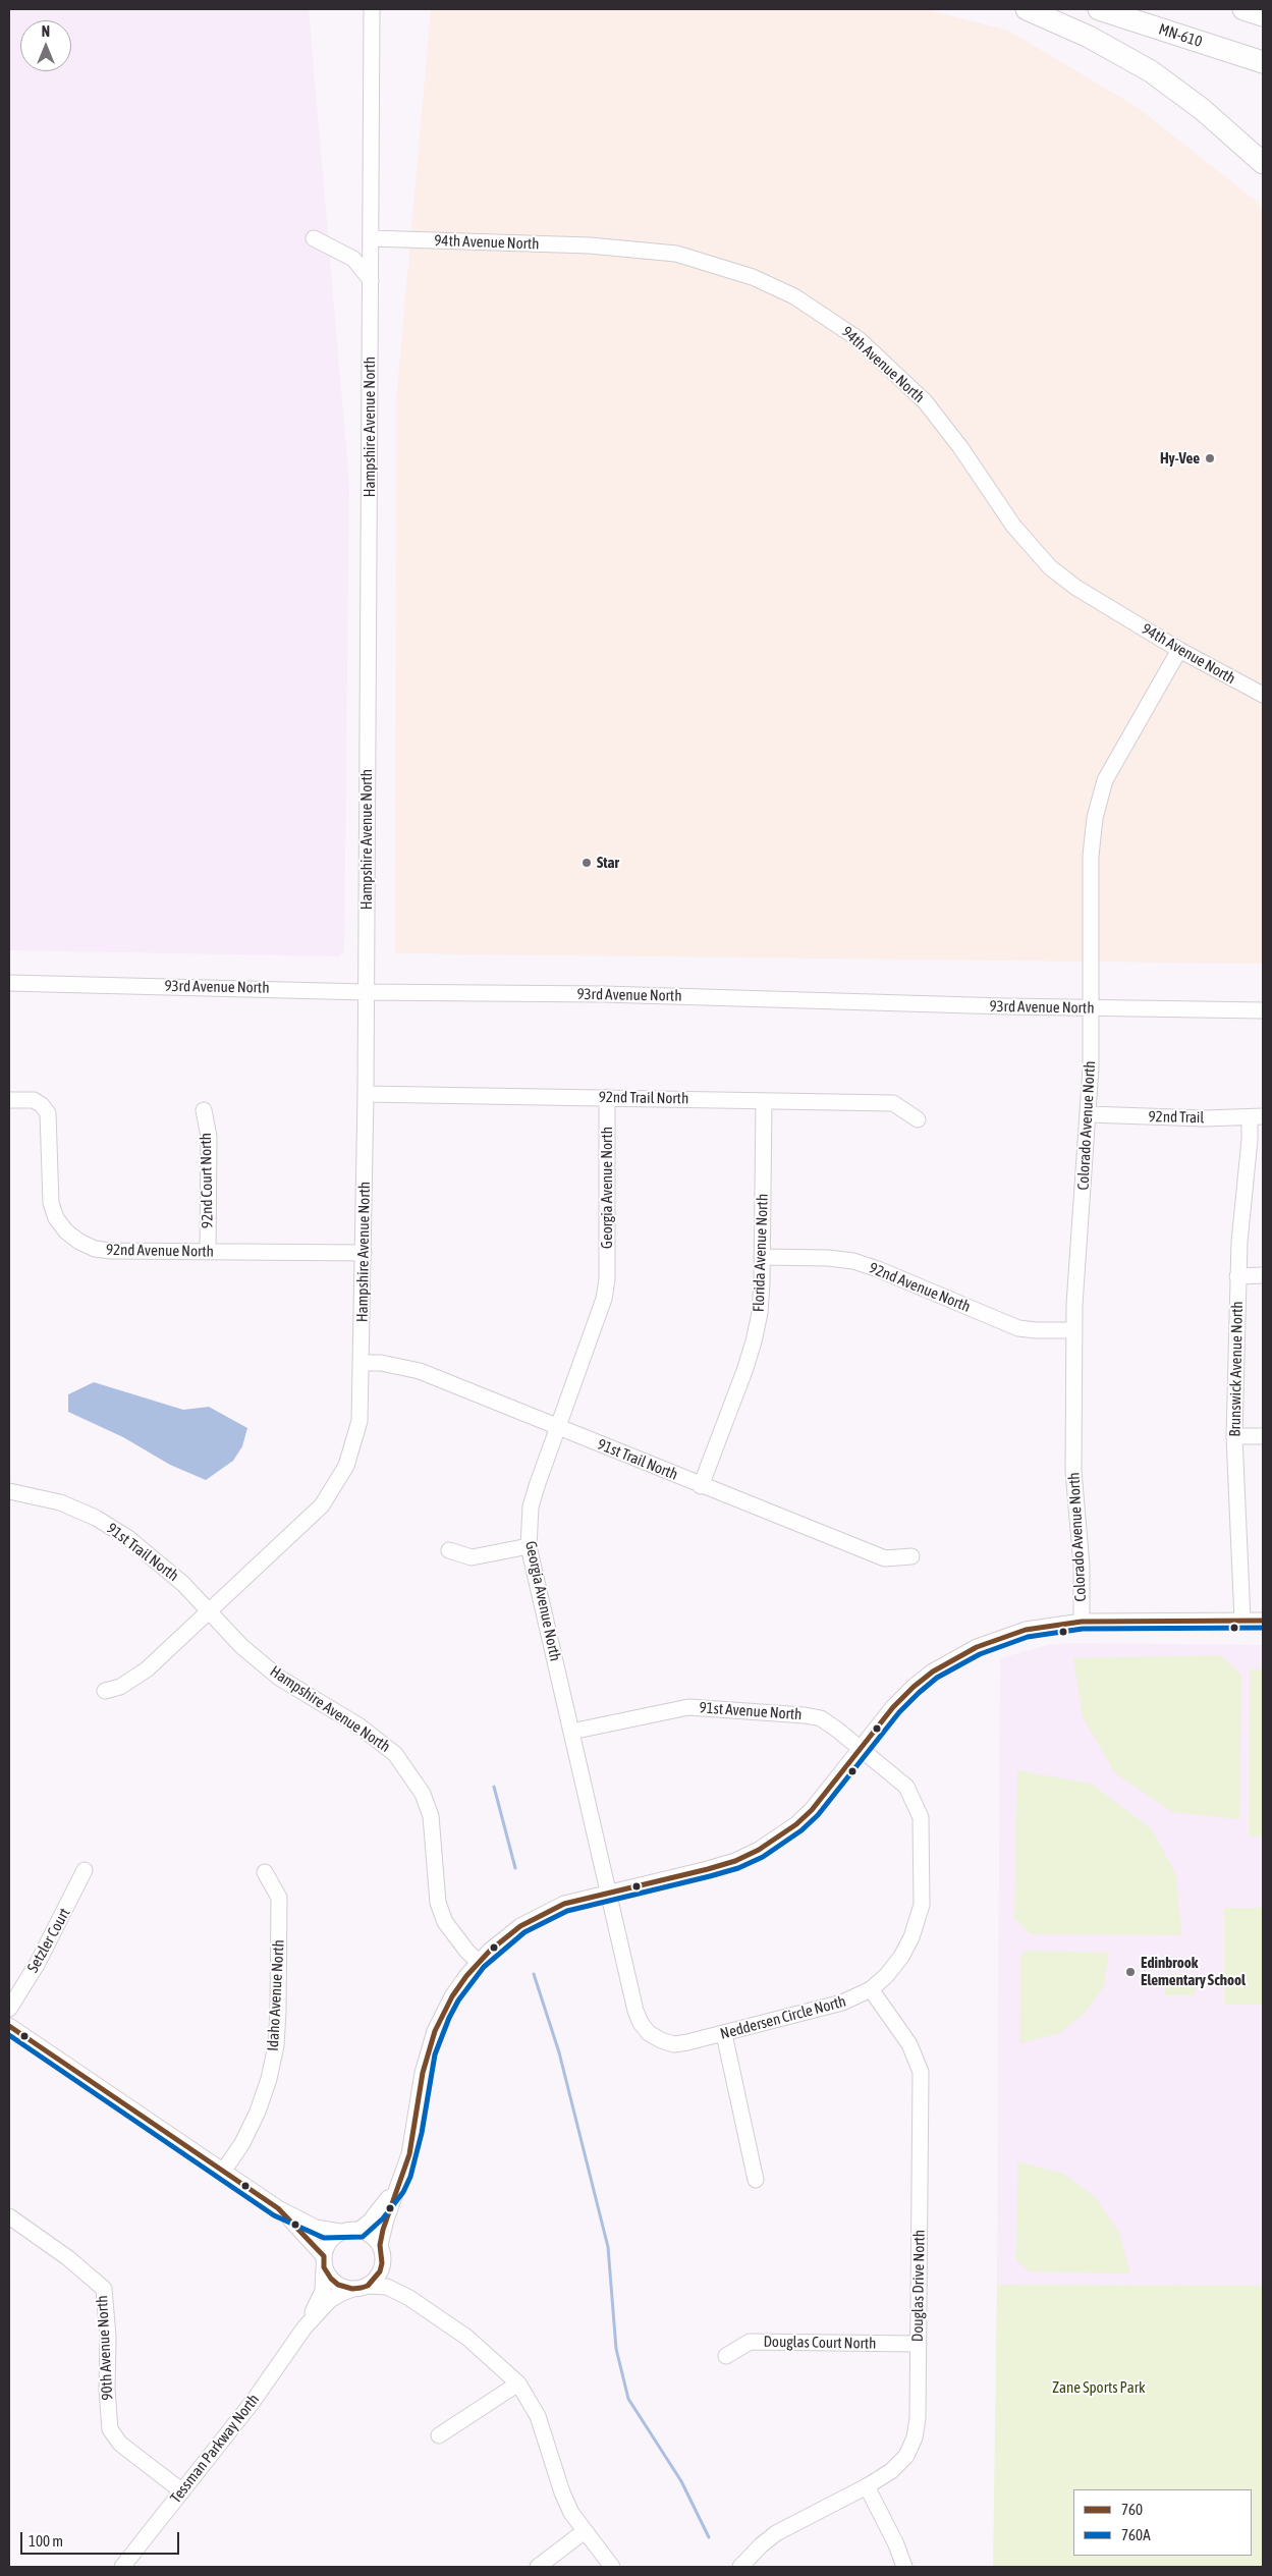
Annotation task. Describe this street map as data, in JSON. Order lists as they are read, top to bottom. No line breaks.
{"streets":{"highway":["MN-610"],"street":["94th Avenue North","Hampshire Avenue North","93rd Avenue North","92nd Trail North","92nd Trail","Colorado Avenue North","92nd Court North","Georgia Avenue North","92nd Avenue North","Florida Avenue North","Brunswick Avenue North","91st Trail North","91st Avenue North","Setzler Court","Idaho Avenue North","Neddersen Circle North","Douglas Drive North","Douglas Court North","90th Avenue North","Tessman Parkway North"]},"crossings":[["94th Avenue North","Hampshire Avenue North"],["94th Avenue North","Colorado Avenue North"],["Hampshire Avenue North","93rd Avenue North"],["Hampshire Avenue North","92nd Trail North"],["Hampshire Avenue North","92nd Avenue North"],["Hampshire Avenue North","91st Trail North"],["93rd Avenue North","Colorado Avenue North"],["92nd Trail North","Georgia Avenue North"],["92nd Trail North","Florida Avenue North"],["92nd Trail","Colorado Avenue North"],["92nd Trail","Brunswick Avenue North"],["Colorado Avenue North","92nd Avenue North"],["92nd Court North","92nd Avenue North"],["Georgia Avenue North","91st Trail North"],["Georgia Avenue North","91st Avenue North"],["Georgia Avenue North","Neddersen Circle North"],["92nd Avenue North","Florida Avenue North"],["Florida Avenue North","91st Trail North"],["91st Avenue North","Neddersen Circle North"],["Neddersen Circle North","Douglas Drive North"],["Douglas Drive North","Douglas Court North"],["90th Avenue North","Tessman Parkway North"]],"parks":["Zane Sports Park"],"places":["Hy-Vee","Star","Edinbrook Elementary School"],"lines":["transit line 760","transit line 760A"],"legend":["760","760A"],"scale_bar":"100 m","north":"top"}
